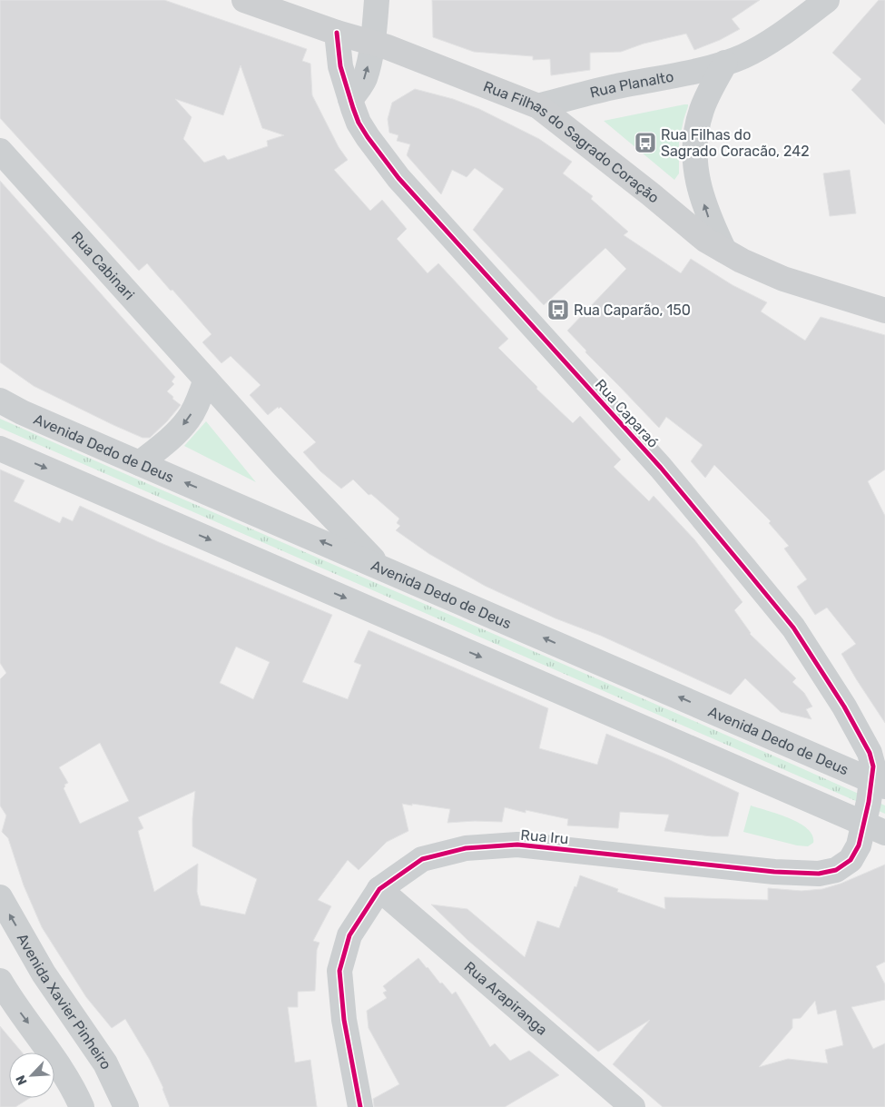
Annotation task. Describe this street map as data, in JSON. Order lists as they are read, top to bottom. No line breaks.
{"streets":{"street":["Rua Planalto","Rua Filhas do Sagrado Coração","Rua Cabinari","Rua Caparaó","Avenida Dedo de Deus","Rua Iru","Rua Arapiranga","Avenida Xavier Pinheiro"]},"crossings":[["Rua Planalto","Rua Filhas do Sagrado Coração"],["Rua Filhas do Sagrado Coração","Rua Caparaó"],["Rua Cabinari","Avenida Dedo de Deus"],["Rua Caparaó","Avenida Dedo de Deus"],["Rua Caparaó","Rua Iru"],["Rua Iru","Rua Arapiranga"]],"places":{"bus stop":["Rua Filhas do Sagrado Coracão, 242","Rua Caparão, 150"]},"north":"bottom left"}
